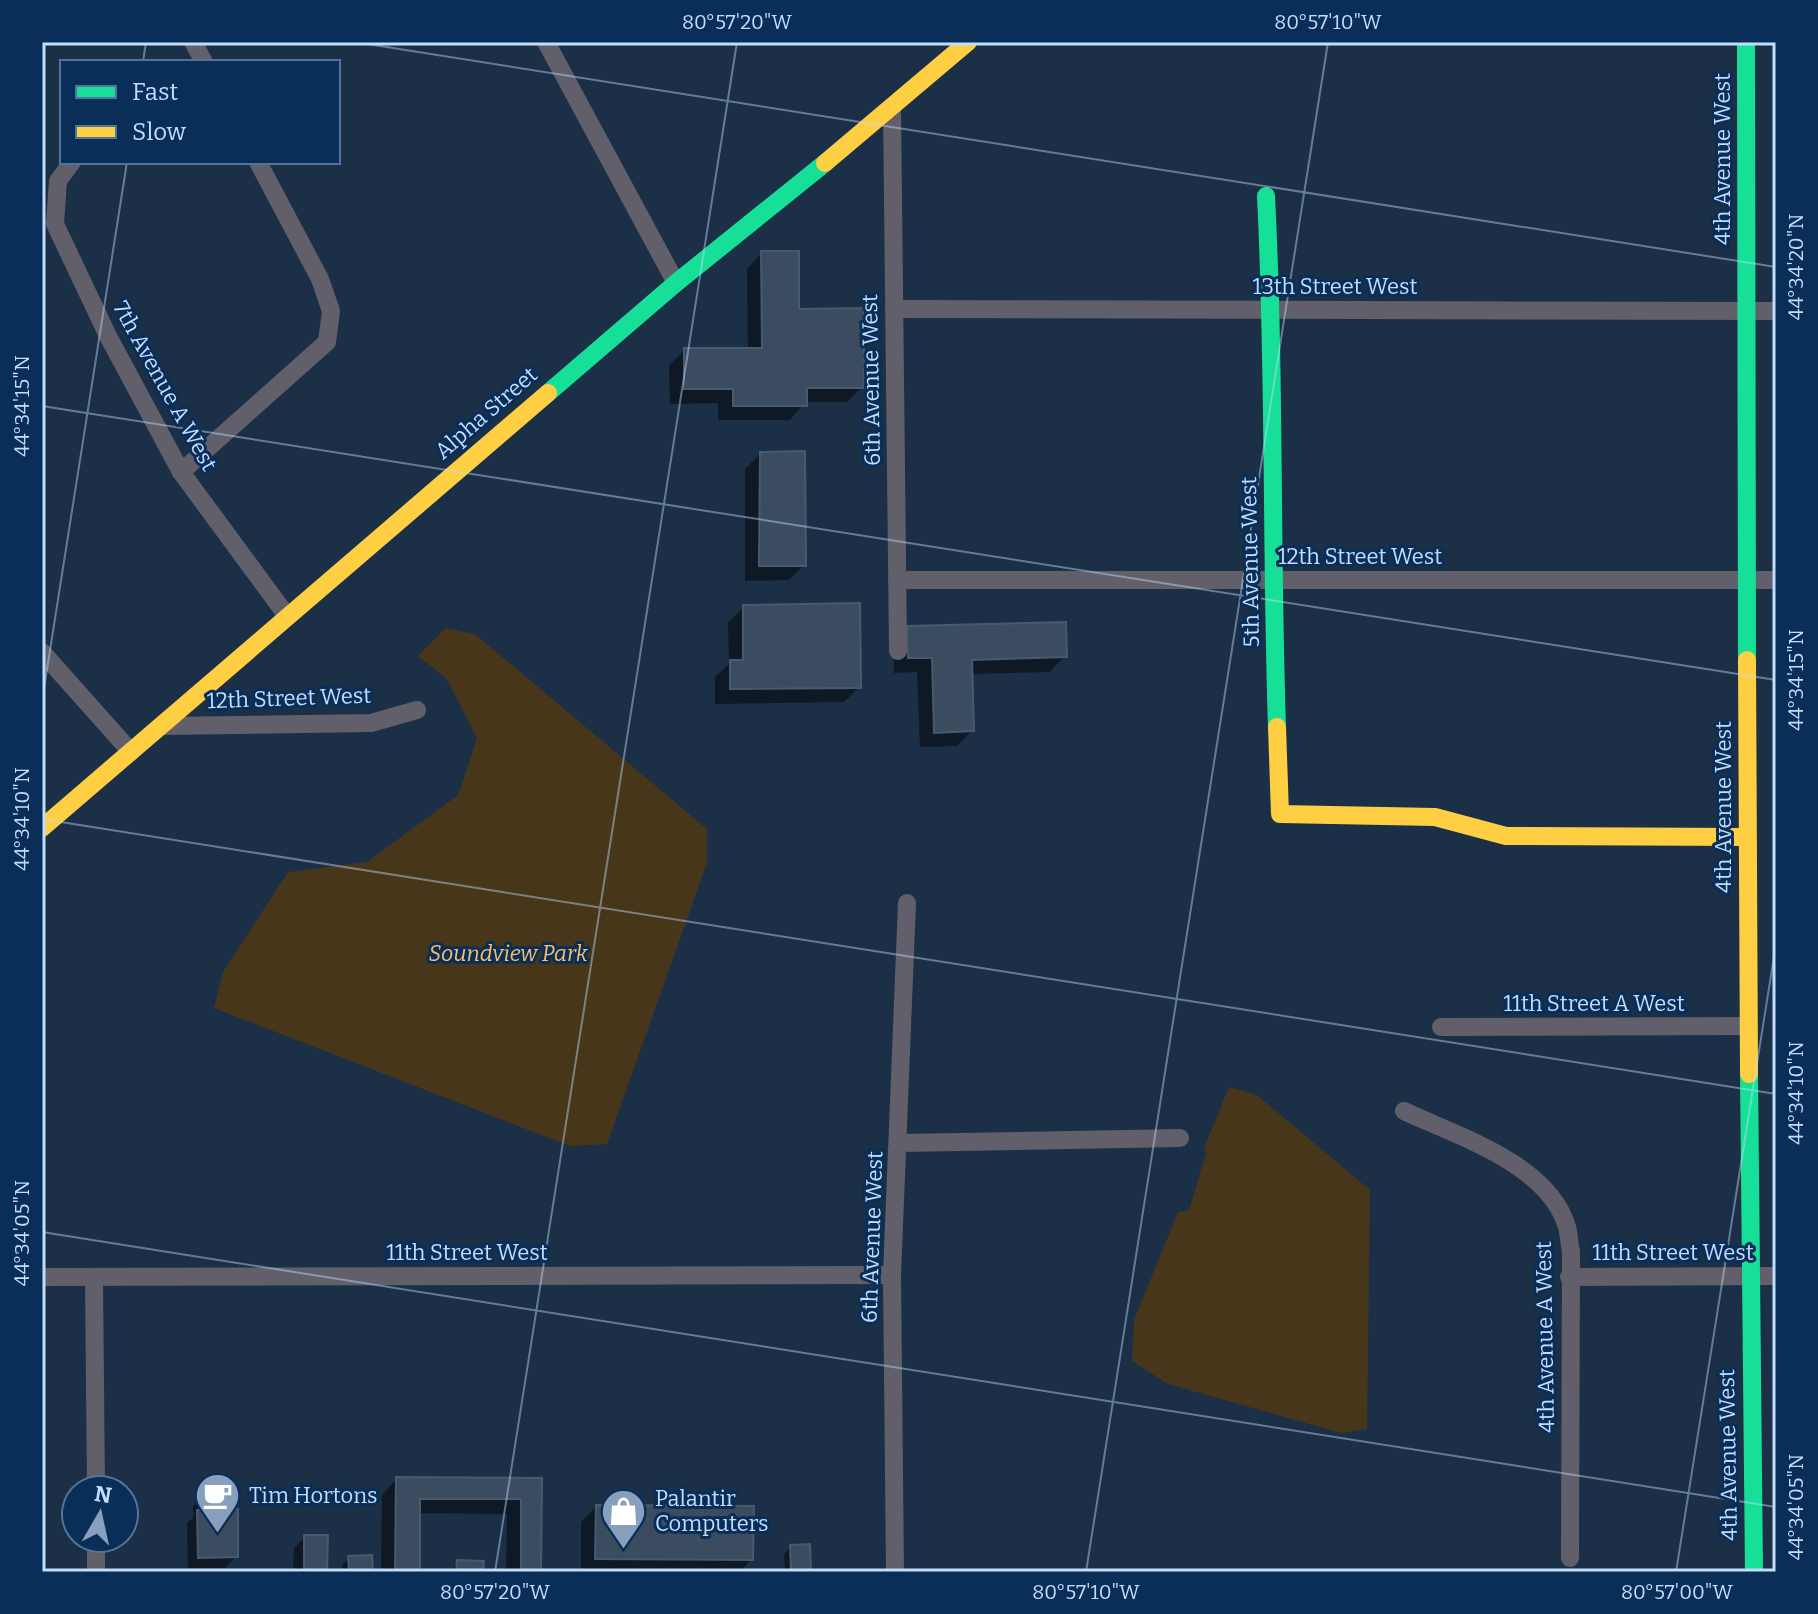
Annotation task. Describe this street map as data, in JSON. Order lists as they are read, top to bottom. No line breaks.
{"streets":{"street":["4th Avenue West","13th Street West","6th Avenue West","7th Avenue A West","Alpha Street","12th Street West","5th Avenue West","11th Street A West","11th Street West","4th Avenue A West"]},"crossings":[["4th Avenue West","13th Street West"],["4th Avenue West","12th Street West"],["4th Avenue West","5th Avenue West"],["4th Avenue West","11th Street A West"],["4th Avenue West","11th Street West"],["13th Street West","6th Avenue West"],["13th Street West","5th Avenue West"],["6th Avenue West","Alpha Street"],["6th Avenue West","12th Street West"],["6th Avenue West","11th Street West"],["7th Avenue A West","Alpha Street"],["Alpha Street","12th Street West"],["12th Street West","5th Avenue West"],["11th Street West","4th Avenue A West"]],"parks":["Soundview Park"],"places":{"cafe":["Tim Hortons"],"shop":["Palantir Computers"]},"legend":["Fast","Slow"],"north":"top","coordinates":["80°57'20\"W","80°57'10\"W","44°34'20\"N","44°34'15\"N","44°34'10\"N","44°34'05\"N","80°57'00\"W"]}
